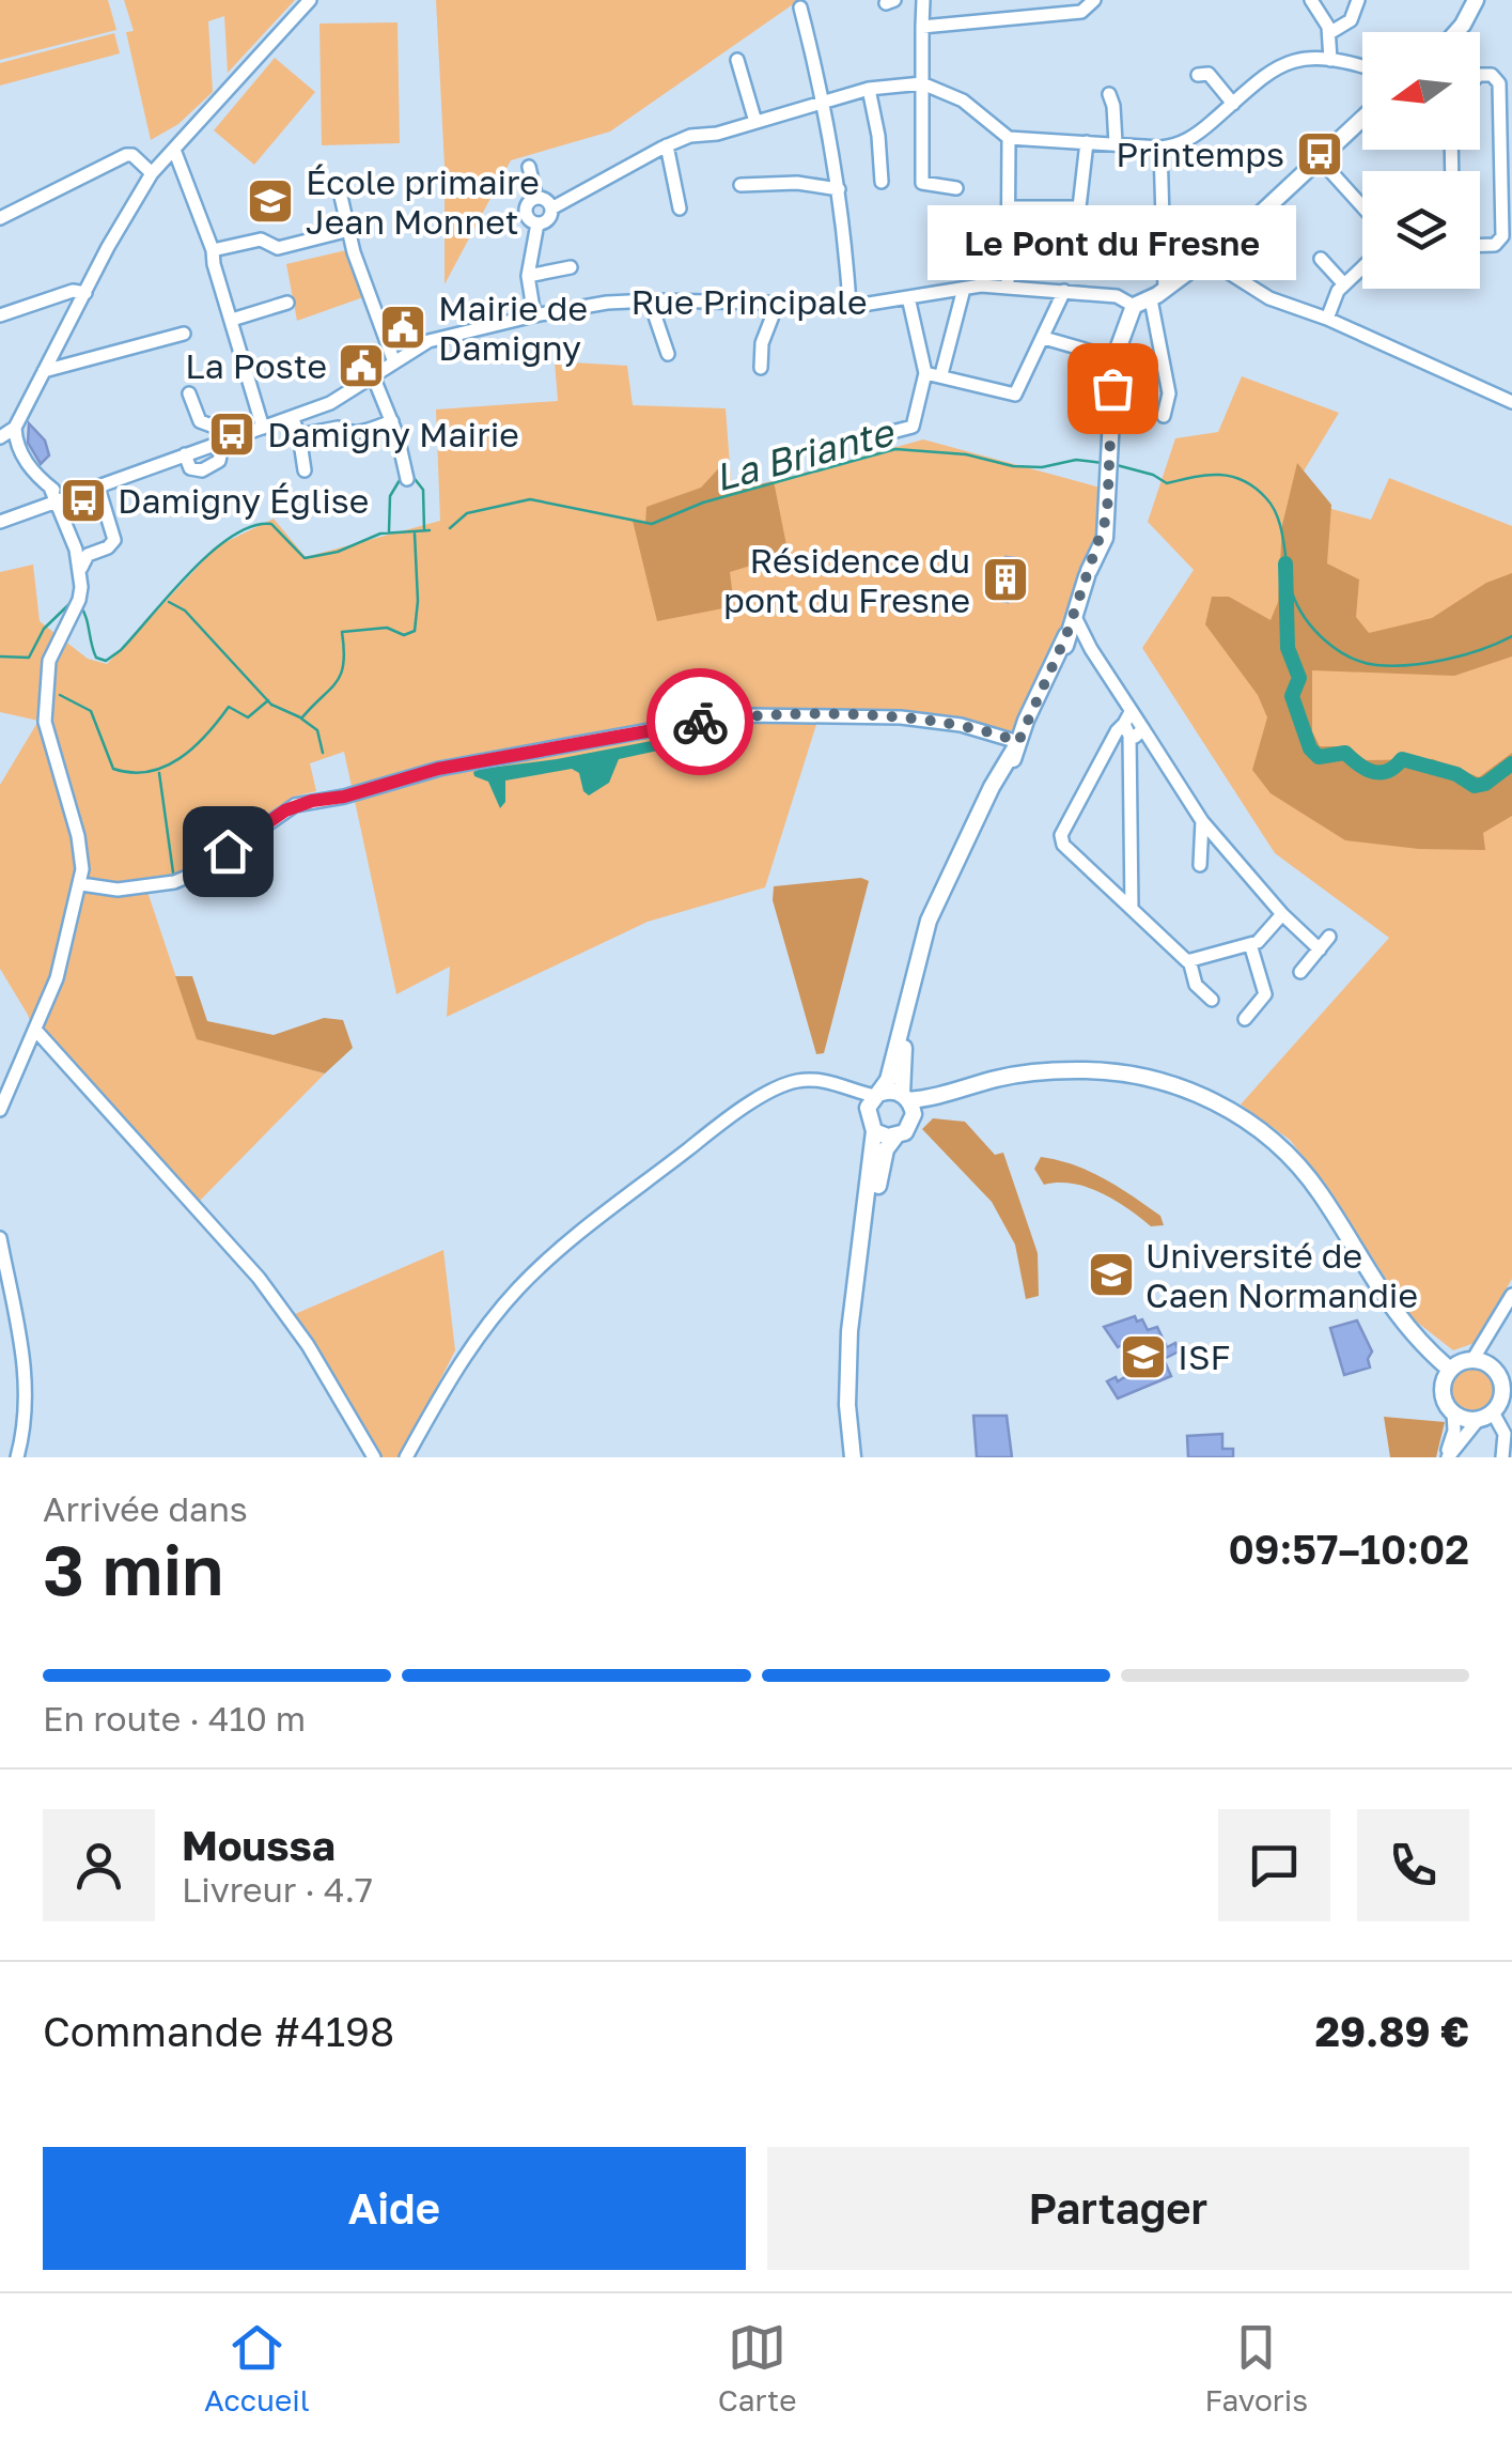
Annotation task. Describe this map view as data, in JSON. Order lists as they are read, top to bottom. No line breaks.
{"streets":{"street":["Rue Principale"]},"water":["La Briante"],"places":{"bus stop":["Printemps","Damigny Mairie","Damigny Église"],"school or university":["École primaire Jean Monnet","Université de Caen Normandie","ISF"],"public building":["Mairie de Damigny","La Poste"],"other":["Le Pont du Fresne"],"building":["Résidence du pont du Fresne"]},"north":"left","page":{"bubble":"Le Pont du Fresne","heading":["3 min","Arrivée dans","09:57–10:02"],"panel":["Moussa","Livreur · 4.7","Commande #4198","29.89 €"],"bar":"En route · 410 m","buttons":["Aide","Partager"],"tabs":["Accueil","Carte","Favoris"]}}
